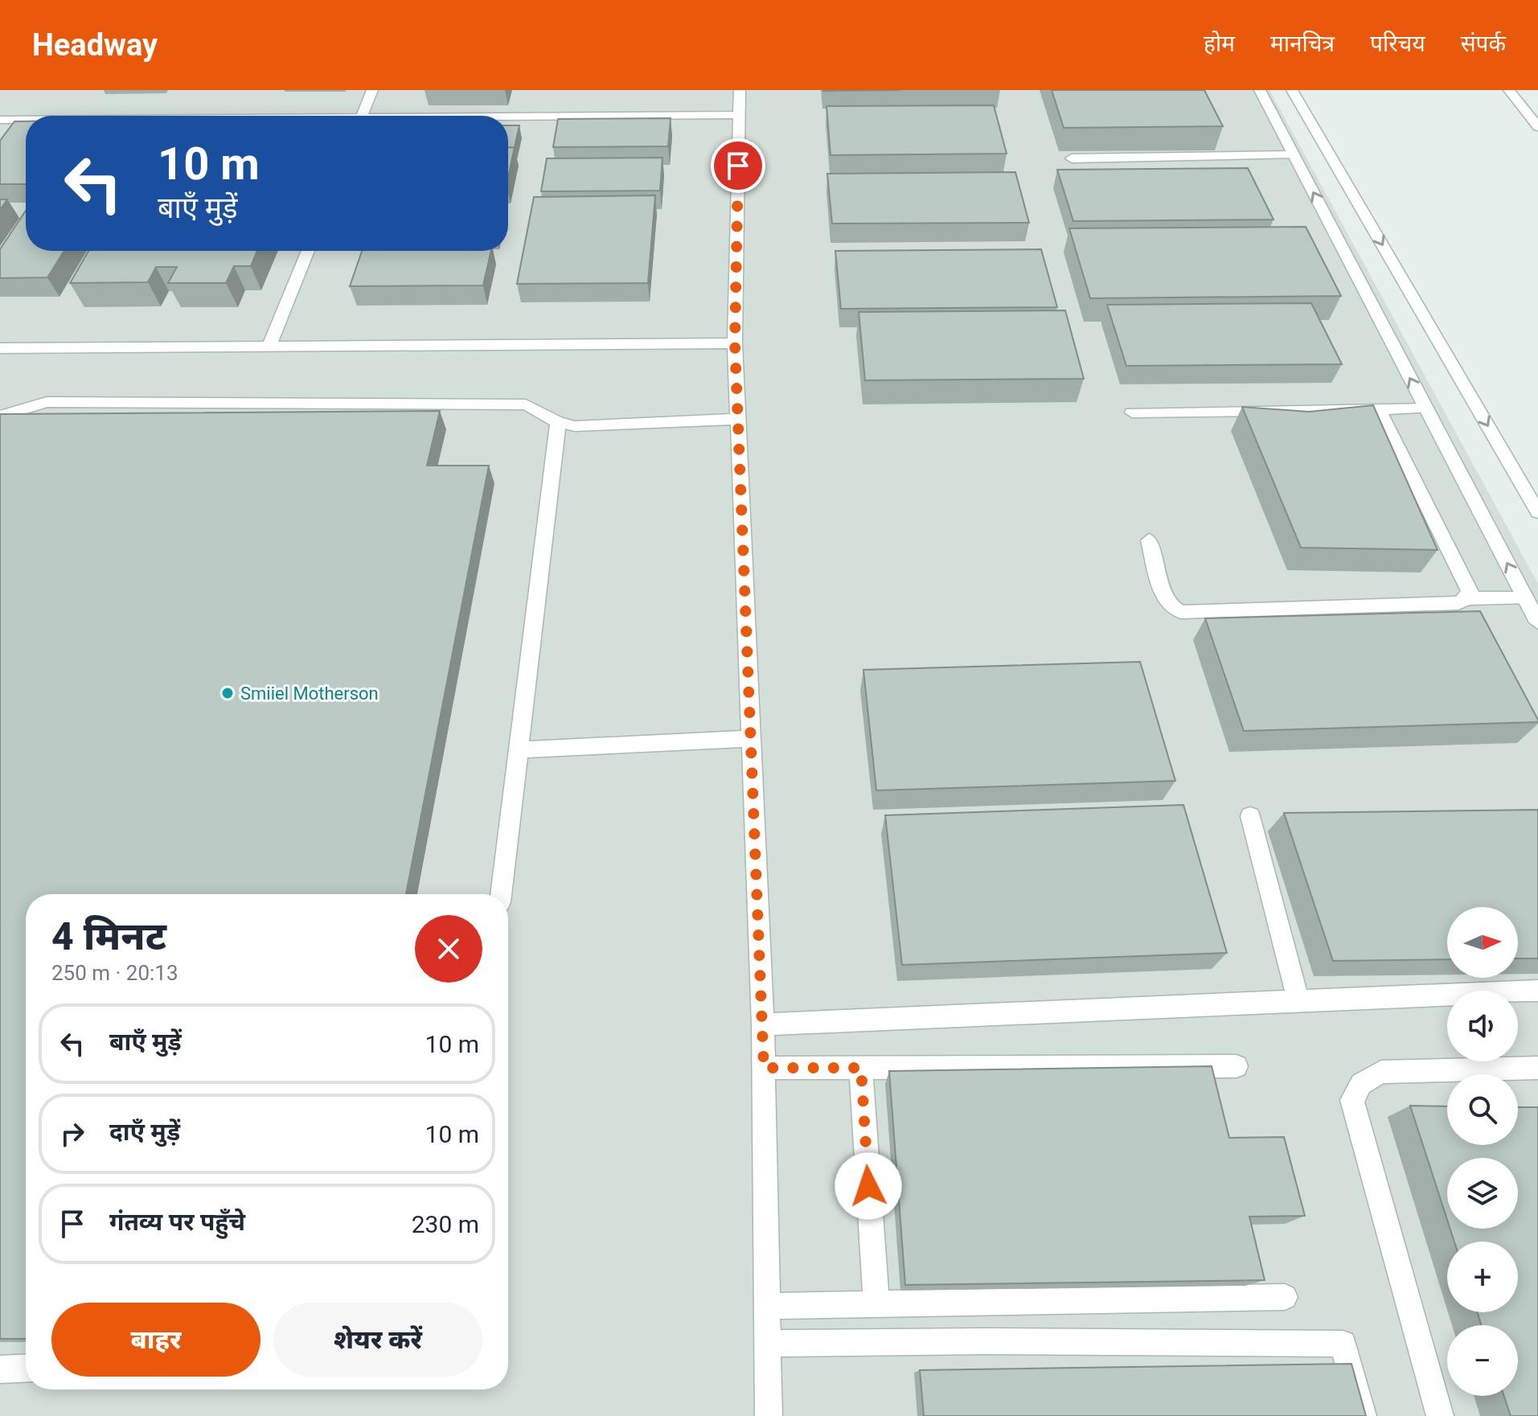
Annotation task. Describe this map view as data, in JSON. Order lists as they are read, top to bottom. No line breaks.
{"places":["Smiiel Motherson"],"north":"right","page":{"header":"Headway","nav":["होम","मानचित्र","परिचय","संपर्क"],"turn":["10 m","बाएँ मुड़ें"],"heading":["4 मिनट","250 m · 20:13"],"map_buttons":["+","−"],"list":[{"name":"बाएँ मुड़ें","value":"10 m"},{"name":"दाएँ मुड़ें","value":"10 m"},{"name":"गंतव्य पर पहुँचे","value":"230 m"}],"buttons":["बाहर","शेयर करें"]}}
